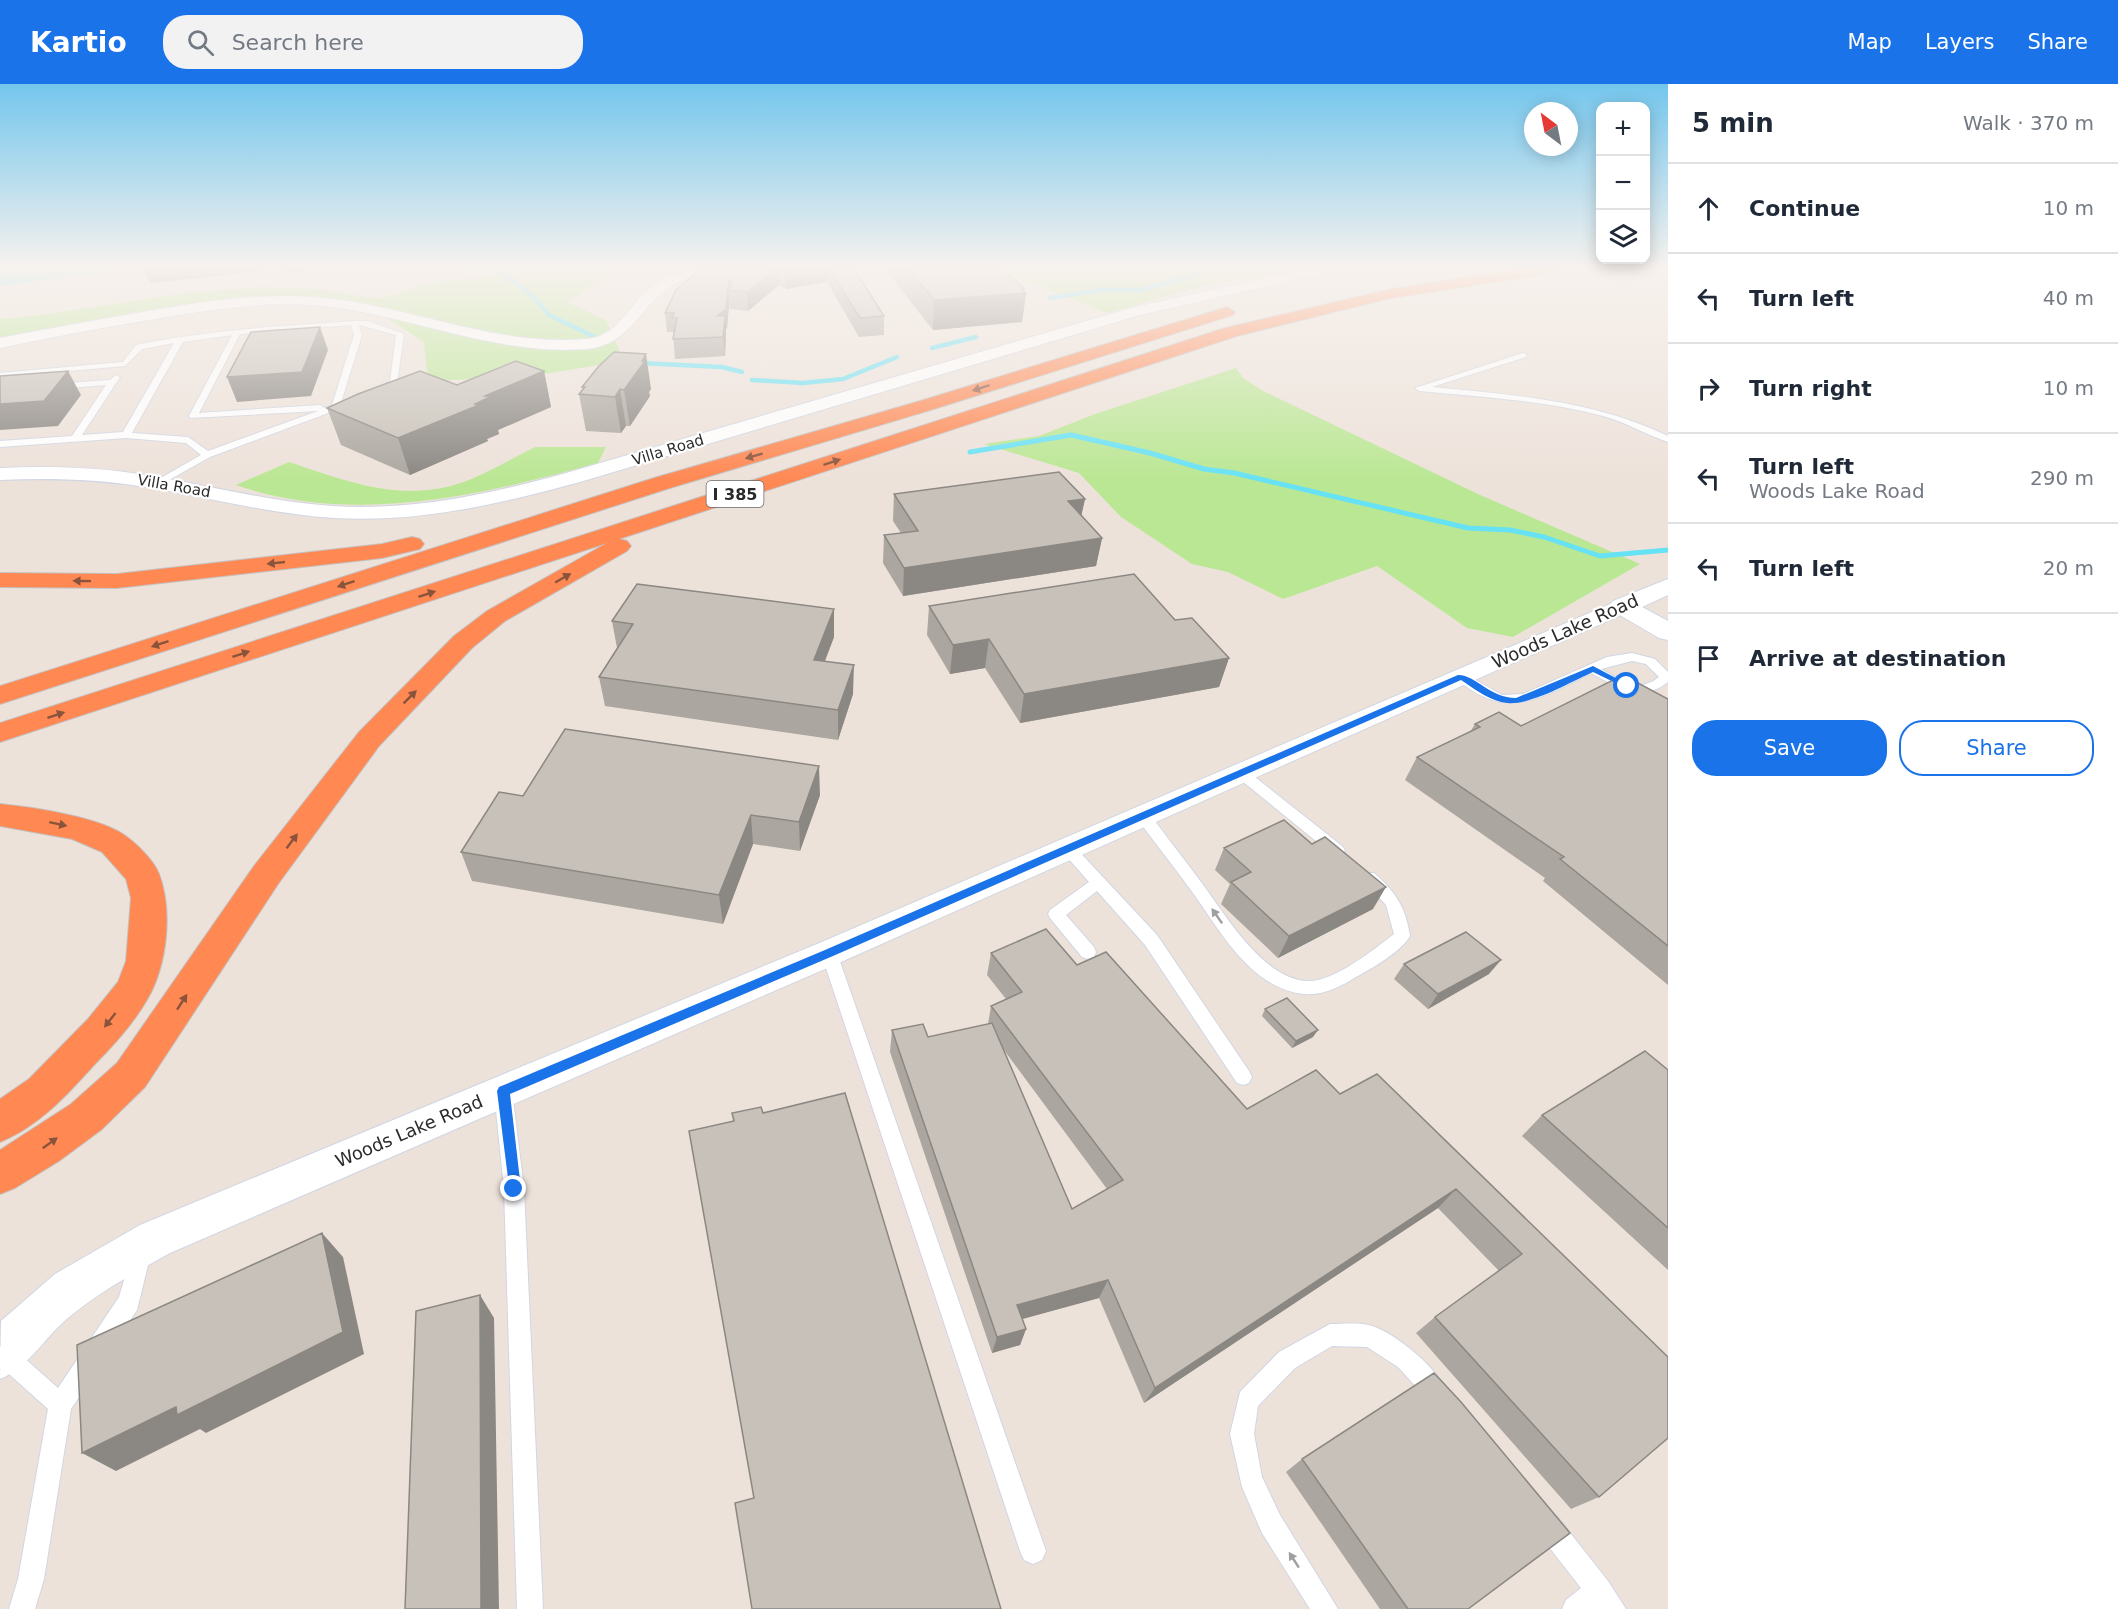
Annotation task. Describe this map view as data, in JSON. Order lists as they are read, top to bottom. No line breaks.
{"streets":{"highway":["I 385"],"street":["Villa Road","Woods Lake Road"]},"north":"top left","page":{"header":"Kartio","search":"Search here","nav":["Map","Layers","Share"],"heading":["5 min","Walk · 370 m"],"map_buttons":["+","−"],"list":[["Continue","10 m"],["Turn left","40 m"],["Turn right","10 m"],["Turn left","Woods Lake Road","290 m"],["Turn left","20 m"],"Arrive at destination"],"buttons":["Save","Share"]}}
